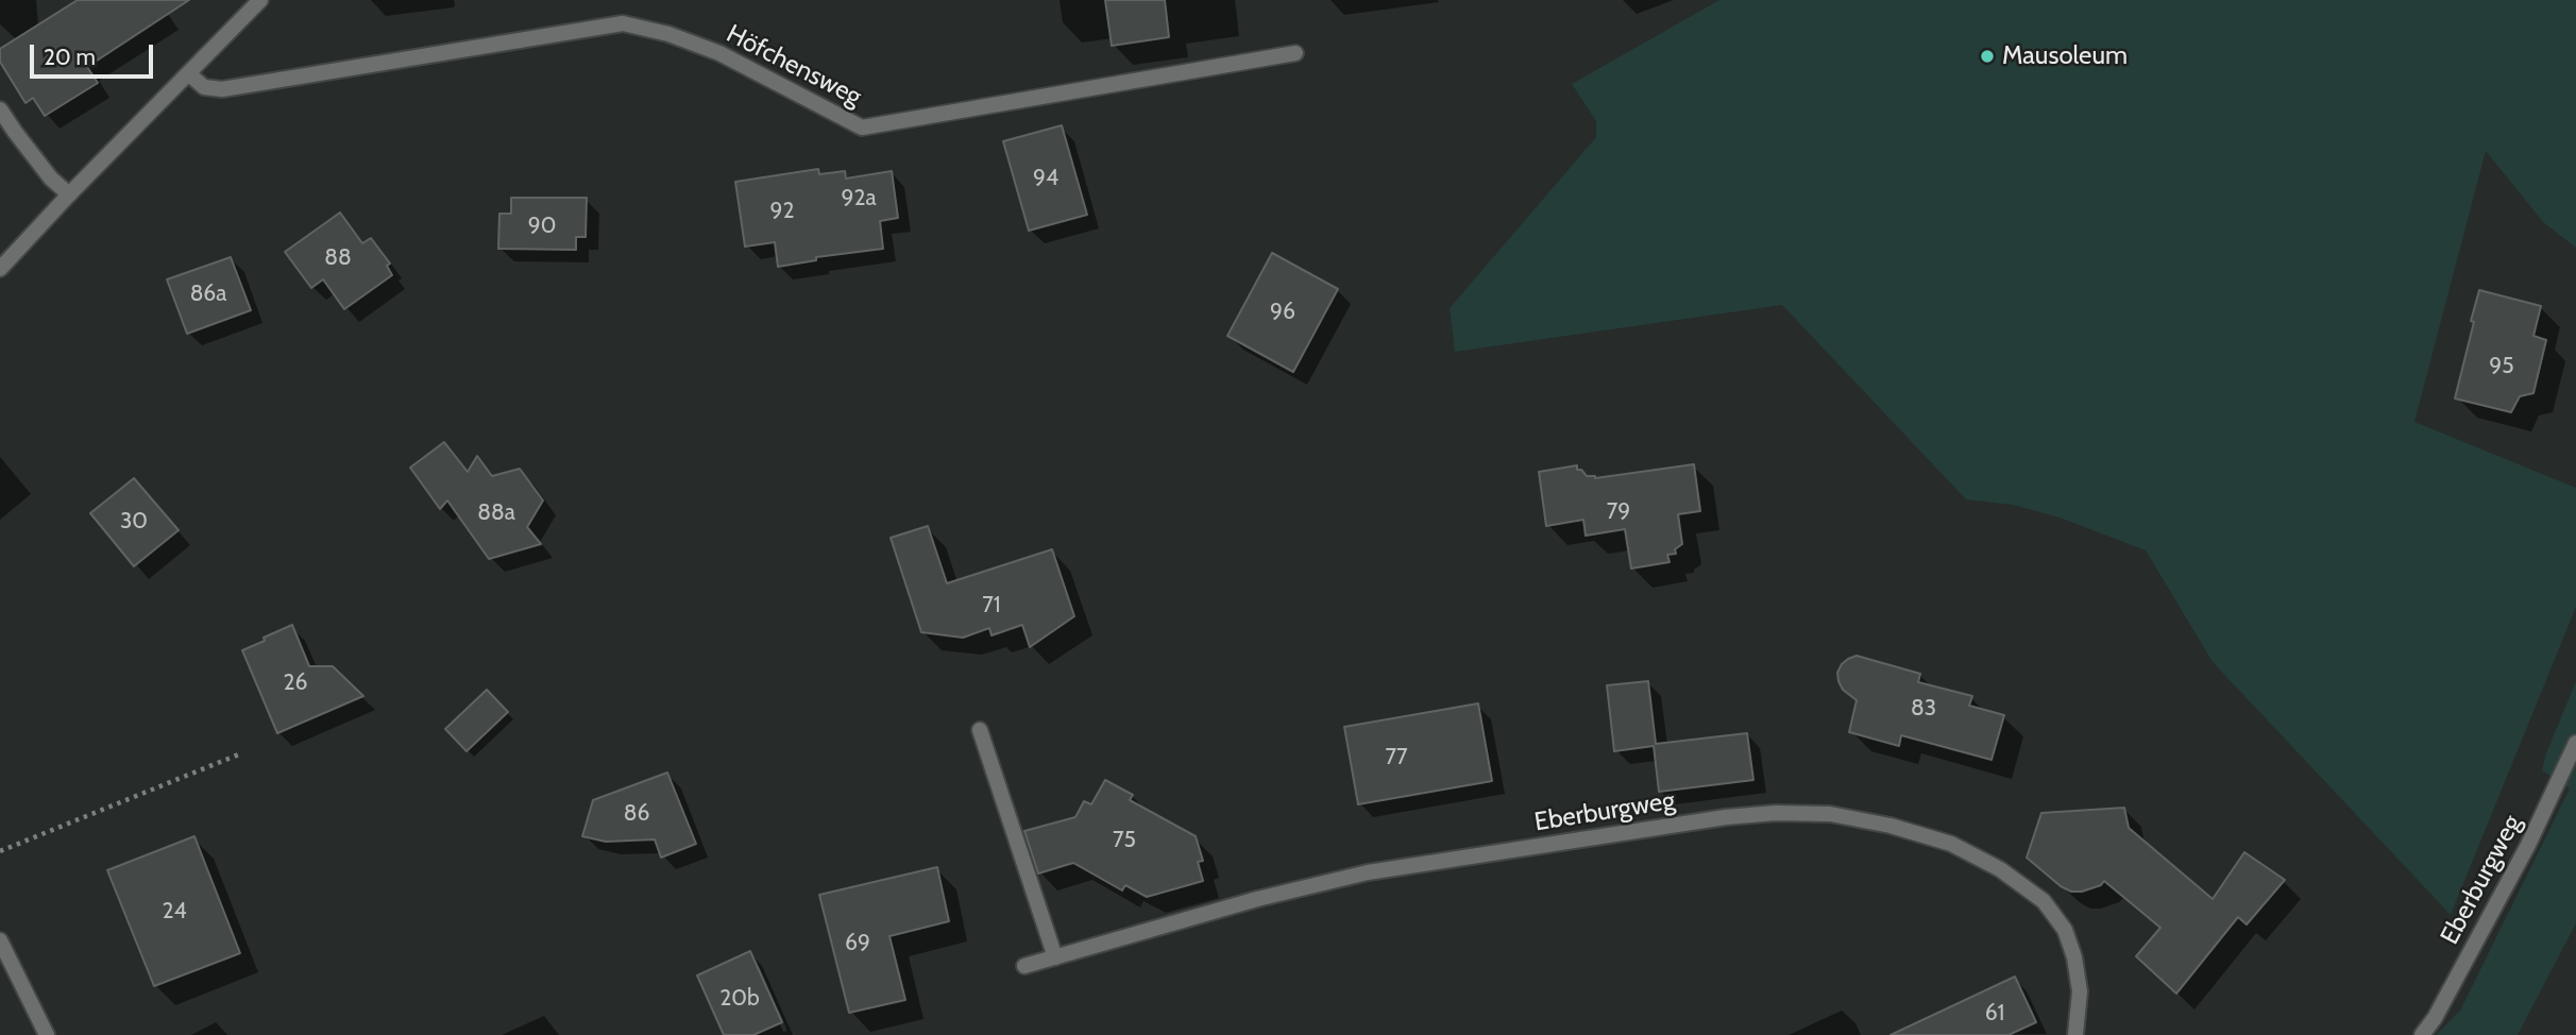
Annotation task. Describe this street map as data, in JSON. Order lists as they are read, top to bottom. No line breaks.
{"streets":{"street":["Höfchensweg","Eberburgweg"]},"places":["Mausoleum"],"house_numbers":["94","92a","92","90","88","86a","96","95","79","88a","30","71","26","83","77","86","75","24","69","20b","61"],"scale_bar":"20 m"}
